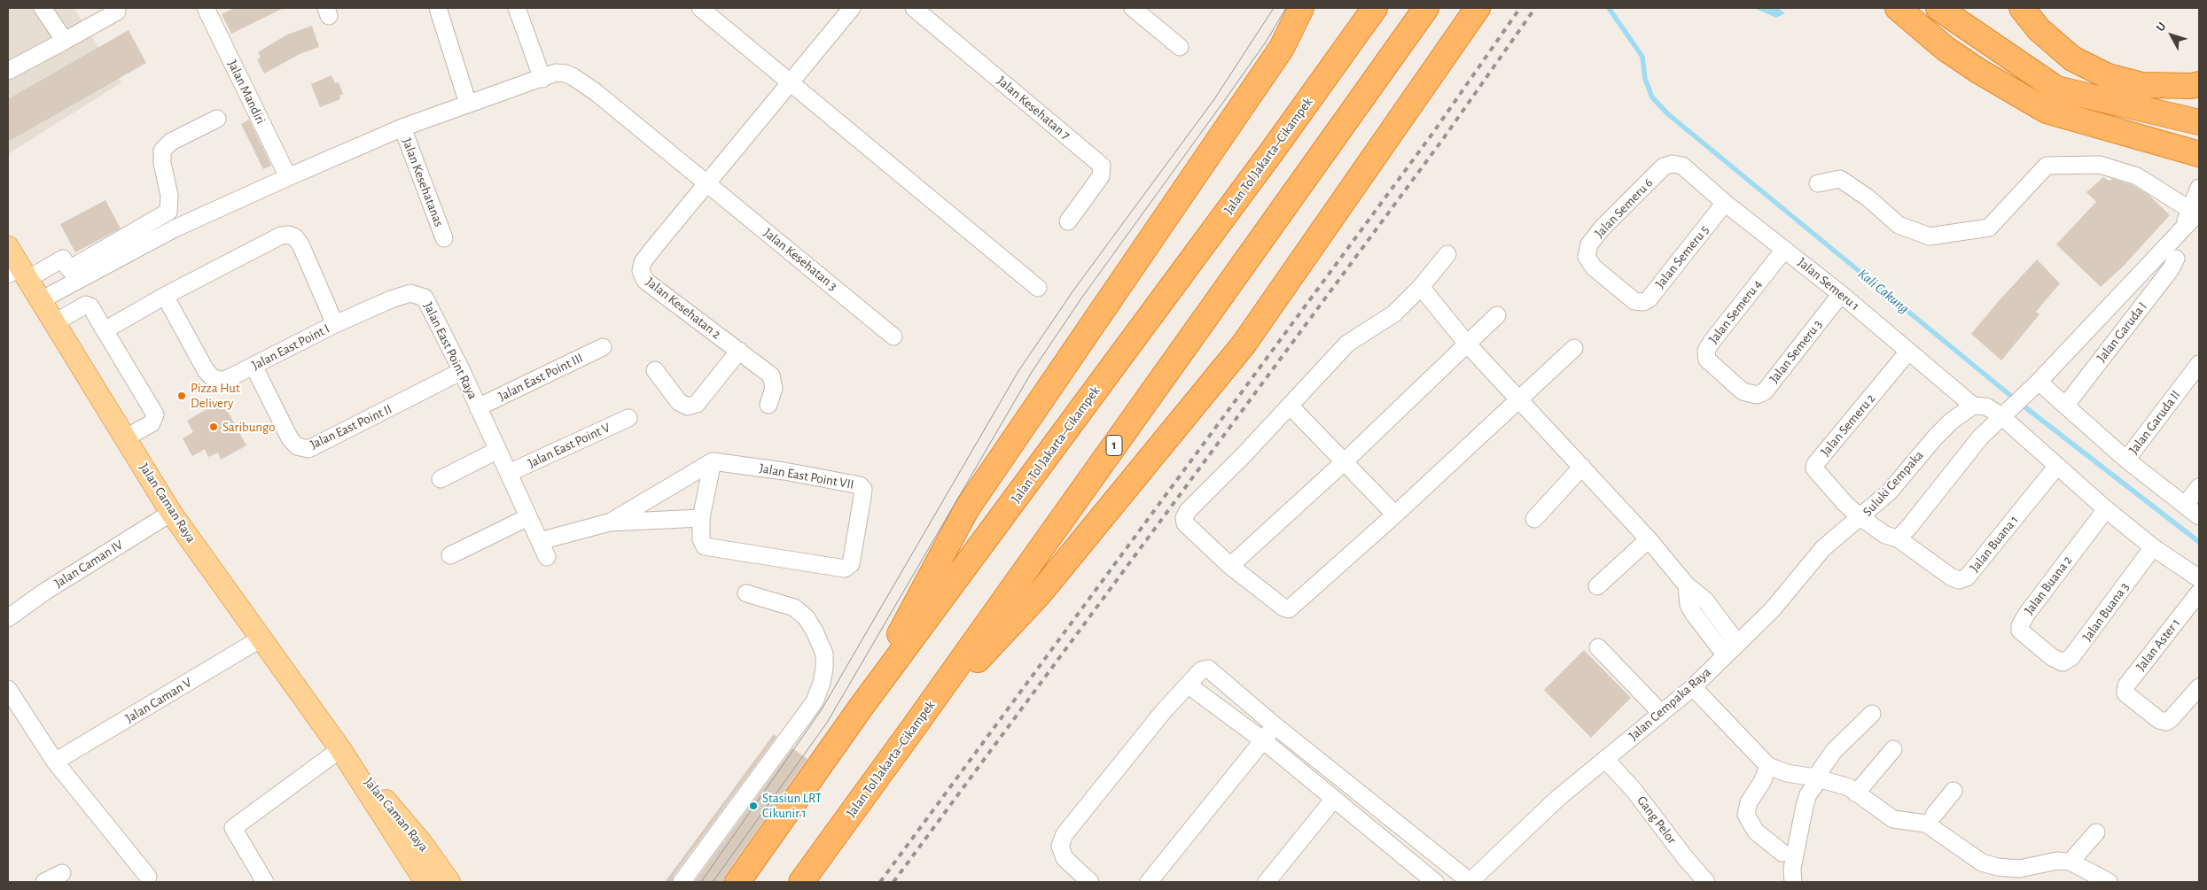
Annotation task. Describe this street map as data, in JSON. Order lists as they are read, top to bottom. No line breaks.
{"streets":{"highway":["Jalan Tol Jakarta–Cikampek","1"],"main road":["Jalan Caman Raya"],"street":["Jalan Mandiri","Jalan Kesehatan 7","Jalan Kesehatanas","Jalan Semeru 6","Jalan Semeru 5","Jalan Kesehatan 3","Jalan Semeru 1","Jalan Kesehatan 2","Jalan Semeru 4","Jalan Garuda I","Jalan East Point I","Jalan East Point Raya","Jalan Semeru 3","Jalan East Point III","Jalan Garuda II","Jalan Semeru 2","Jalan East Point II","Jalan East Point V","Jalan East Point VII","Suluki Cempaka","Jalan Buana 1","Jalan Caman IV","Jalan Buana 2","Jalan Buana 3","Jalan Aster 1","Jalan Caman V","Jalan Cempaka Raya","Gang Pelor"]},"crossings":[["Jalan Mandiri","Jalan Kesehatan 3"],["Jalan Kesehatanas","Jalan Kesehatan 3"],["Jalan Semeru 6","Jalan Semeru 5"],["Jalan Semeru 6","Jalan Semeru 1"],["Jalan Semeru 5","Jalan Semeru 1"],["Jalan Kesehatan 3","Jalan Kesehatan 2"],["Jalan Kesehatan 3","Jalan Caman Raya"],["Jalan Semeru 1","Jalan Semeru 4"],["Jalan Semeru 1","Jalan Semeru 3"],["Jalan Semeru 1","Jalan Semeru 2"],["Jalan Semeru 1","Suluki Cempaka"],["Jalan Semeru 4","Jalan Semeru 3"],["Jalan East Point I","Jalan East Point Raya"],["Jalan East Point I","Jalan East Point II"],["Jalan East Point Raya","Jalan East Point III"],["Jalan East Point Raya","Jalan East Point II"],["Jalan East Point Raya","Jalan East Point V"],["Jalan Semeru 2","Suluki Cempaka"],["Jalan Semeru 2","Jalan Cempaka Raya"],["Suluki Cempaka","Jalan Buana 1"],["Suluki Cempaka","Jalan Cempaka Raya"],["Jalan Caman Raya","Jalan Caman IV"],["Jalan Caman Raya","Jalan Caman V"],["Jalan Buana 2","Jalan Buana 3"],["Jalan Cempaka Raya","Gang Pelor"]],"water":["Kali Cakung"],"places":["Pizza Hut Delivery","Saribungo","Stasiun LRT Cikunir 1"],"north":"top left"}
